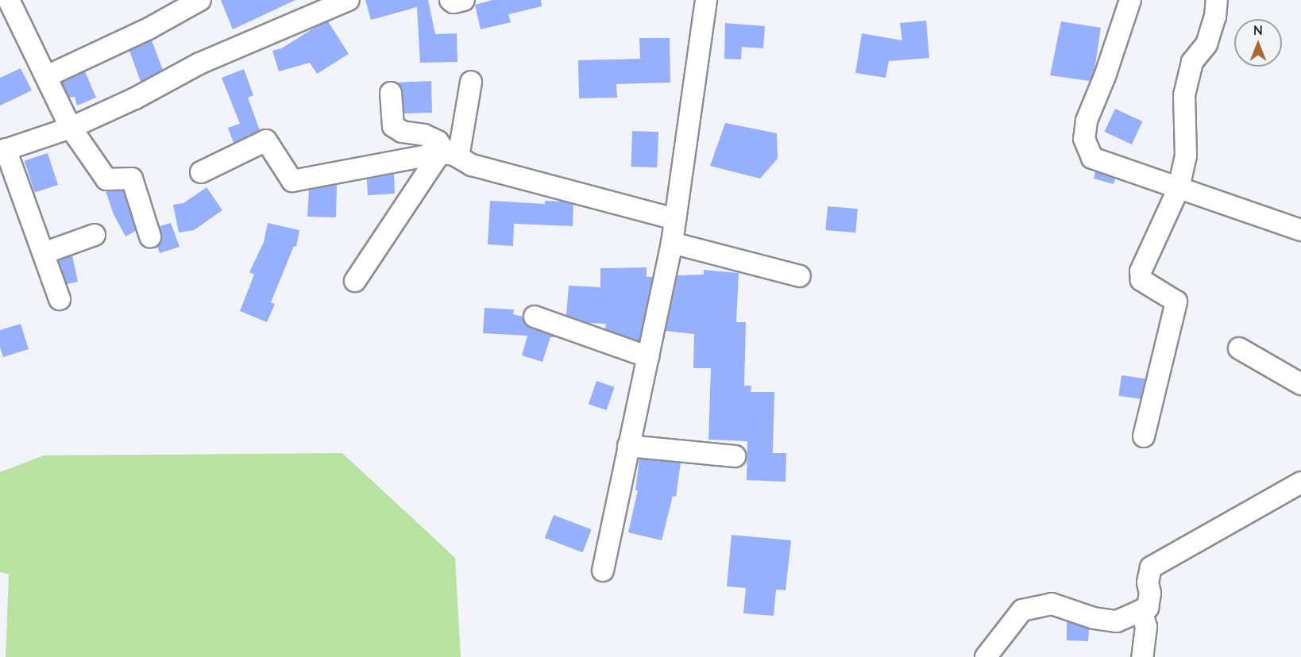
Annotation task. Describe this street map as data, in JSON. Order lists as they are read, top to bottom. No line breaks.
{"north":"top"}
